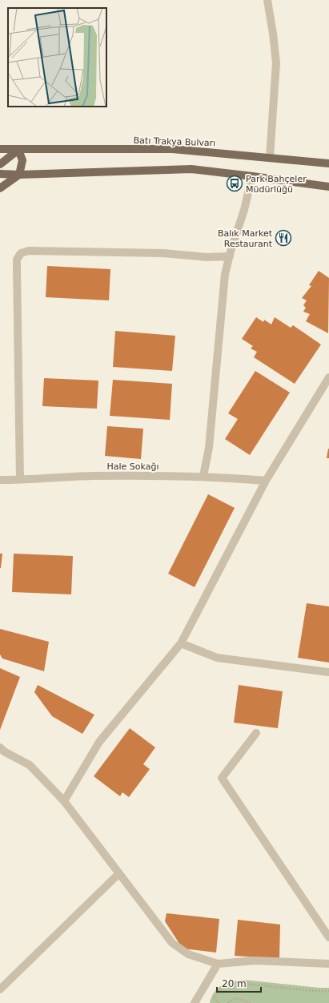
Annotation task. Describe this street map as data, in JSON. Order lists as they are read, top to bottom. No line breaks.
{"streets":{"main road":["Batı Trakya Bulvarı"],"street":["Hale Sokağı"]},"places":{"bus stop":["Park Bahçeler Müdürlüğü"],"restaurant":["Balık Market Restaurant"]},"scale_bar":"20 m"}
